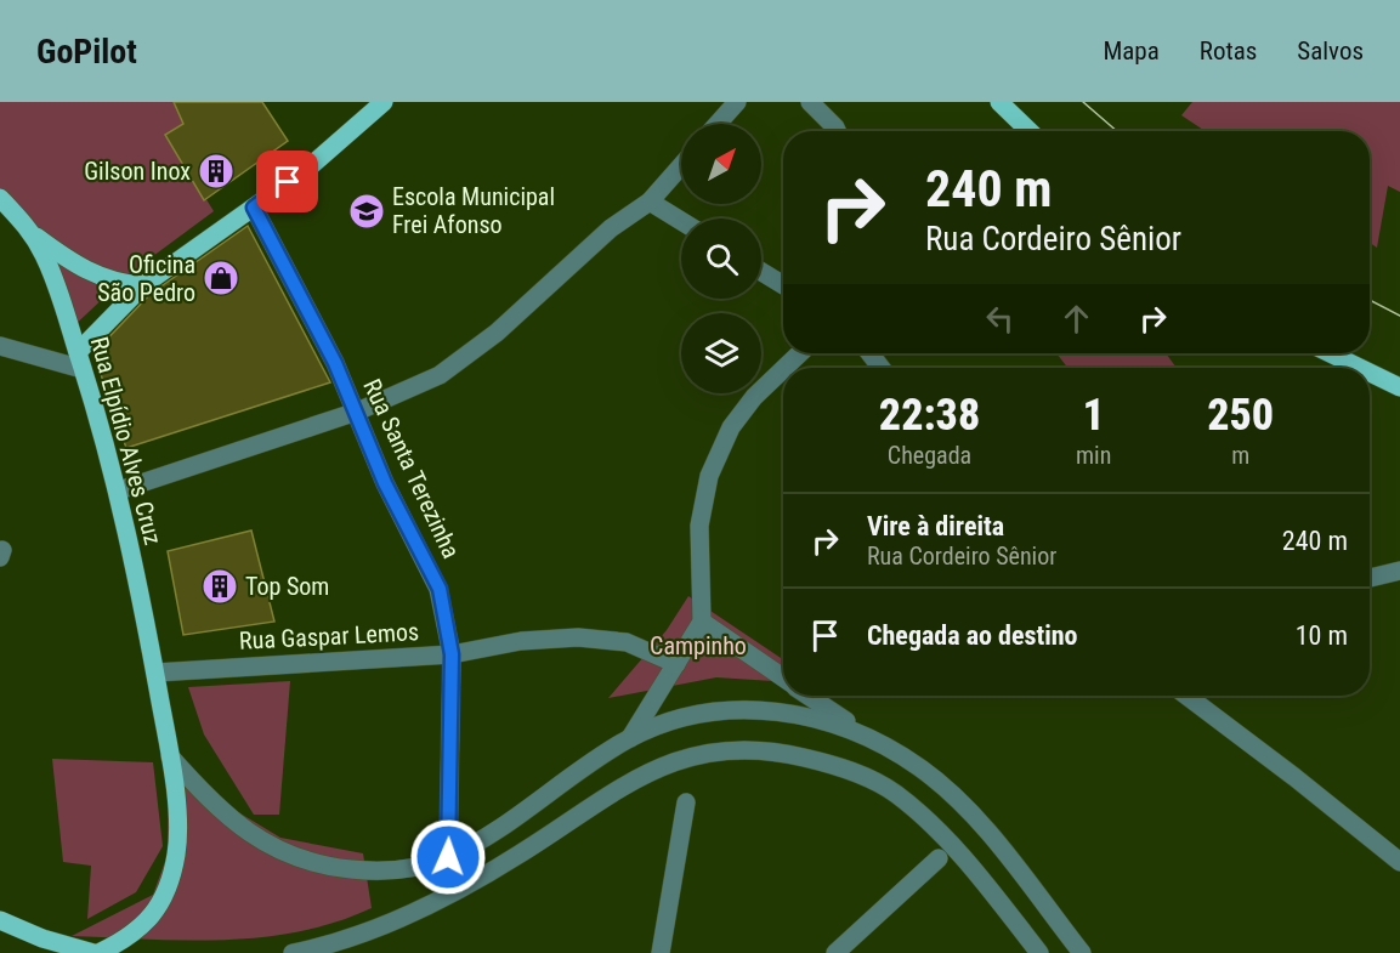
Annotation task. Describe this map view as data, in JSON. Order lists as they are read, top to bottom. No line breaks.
{"streets":{"main road":["Rua Elpídio Alves Cruz"],"street":["Rua Santa Terezinha","Rua Gaspar Lemos"]},"crossings":[["Rua Elpídio Alves Cruz","Rua Gaspar Lemos"],["Rua Santa Terezinha","Rua Gaspar Lemos"]],"parks":["Campinho"],"places":{"building":["Gilson Inox","Top Som"],"school or university":["Escola Municipal Frei Afonso"],"shop":["Oficina São Pedro"]},"north":"top right","page":{"header":"GoPilot","nav":["Mapa","Rotas","Salvos"],"turn":["240 m","Rua Cordeiro Sênior"],"eta":["22:38","Chegada","1","min","250","m"],"list":[{"name":"Vire à direita","note":"Rua Cordeiro Sênior","value":"240 m"},{"name":"Chegada ao destino","value":"10 m"}]}}
